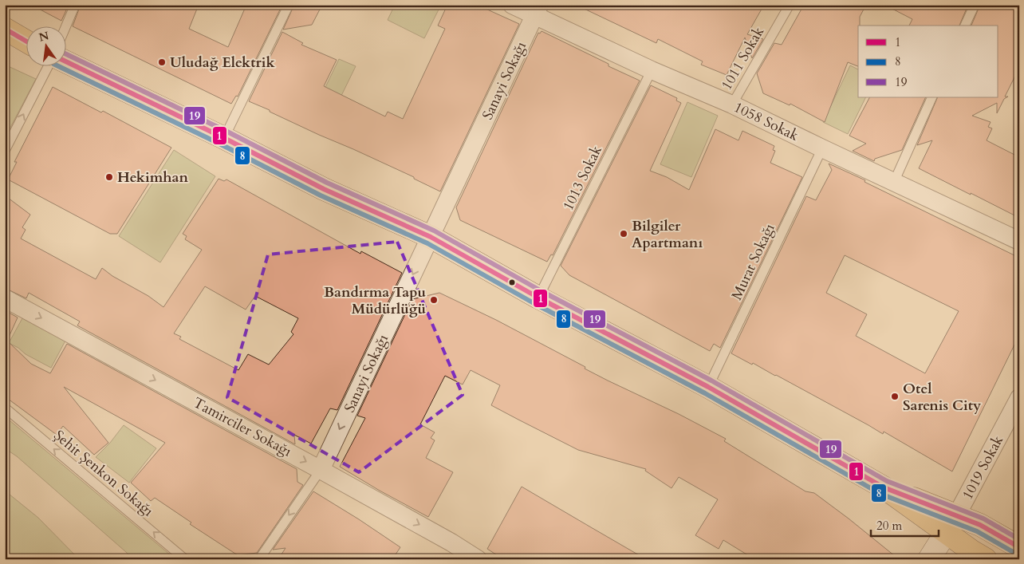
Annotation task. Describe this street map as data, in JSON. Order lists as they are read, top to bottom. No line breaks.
{"streets":{"street":["Sanayi Sokağı","1058 Sokak","Tamirciler Sokağı","1019 Sokak"],"lane":["1011 Sokak","1013 Sokak","Murat Sokağı","Şehit Şenkon Sokağı"]},"crossings":[["1011 Sokak","1058 Sokak"],["Sanayi Sokağı","1058 Sokak"],["Sanayi Sokağı","Tamirciler Sokağı"],["1058 Sokak","1013 Sokak"],["1058 Sokak","Murat Sokağı"]],"one_way":["Sanayi Sokağı","Tamirciler Sokağı","Şehit Şenkon Sokağı"],"places":["Uludağ Elektrik","Hekimhan","Bilgiler Apartmanı","Bandırma Tapu Müdürlüğü","Otel Sarenis City"],"lines":["transit line 1","transit line 19","transit line 8"],"legend":["1","8","19"],"scale_bar":"20 m","north":"top"}
